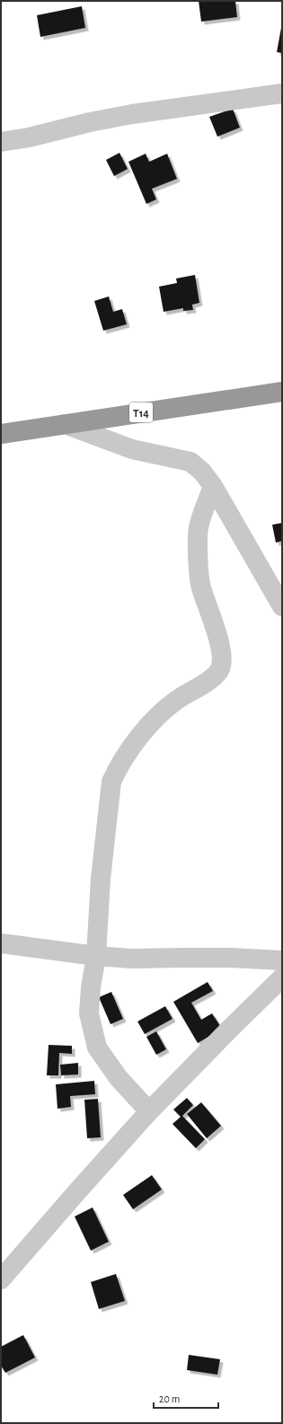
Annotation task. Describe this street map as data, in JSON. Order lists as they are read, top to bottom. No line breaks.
{"streets":{"highway":["T14"]},"scale_bar":"20 m"}
